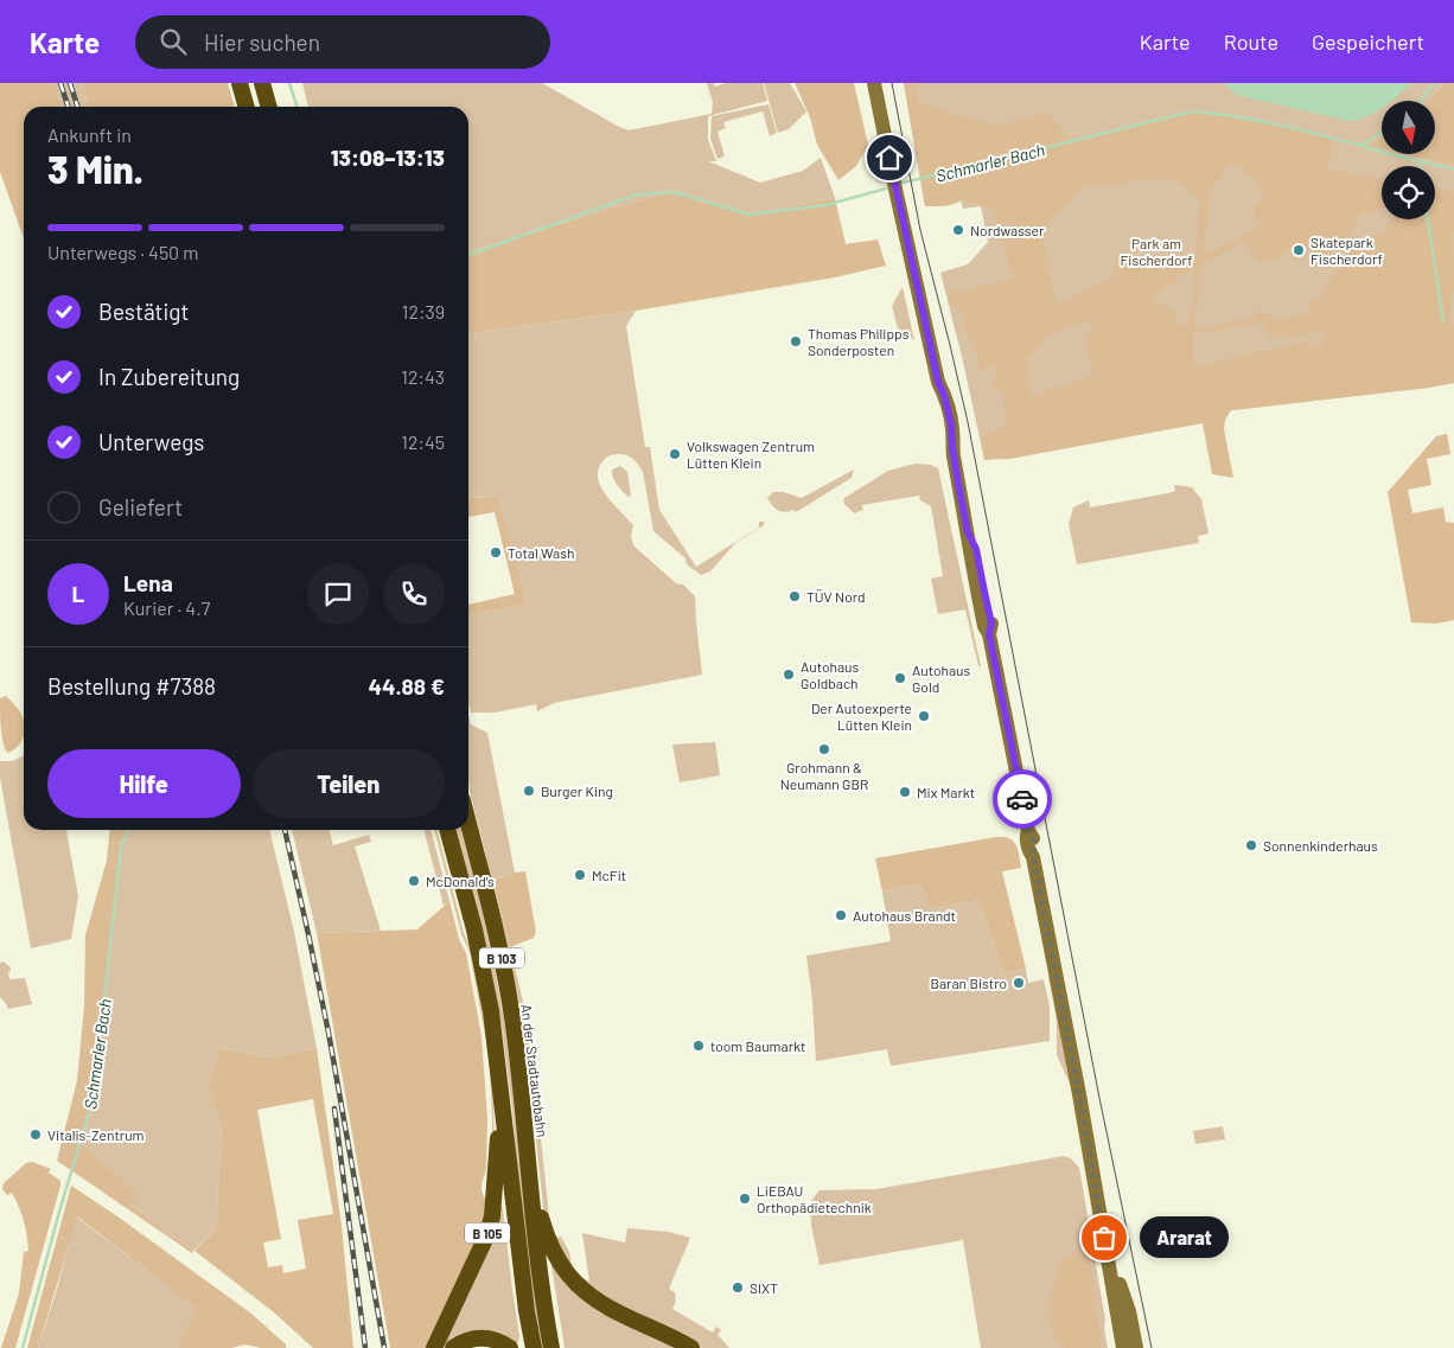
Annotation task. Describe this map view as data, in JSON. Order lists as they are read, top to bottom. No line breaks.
{"streets":{"highway":["B 103","An der Stadtautobahn","B 105"]},"crossings":[["B 103","B 105"]],"water":["Schmarler Bach"],"parks":["Park am Fischerdorf"],"places":["Nordwasser","Skatepark Fischerdorf","Thomas Philipps Sonderposten","Volkswagen Zentrum Lütten Klein","Total Wash","TÜV Nord","Autohaus Goldbach","Autohaus Gold","Der Autoexperte Lütten Klein","Grohmann & Neumann GBR","Burger King","Mix Markt","Sonnenkinderhaus","McFit","McDonald's","Autohaus Brandt","Baran Bistro","toom Baumarkt","Vitalis-Zentrum","LiEBAU Orthopädietechnik","Ararat","SIXT"],"north":"bottom","page":{"header":"Karte","search":"Hier suchen","nav":["Karte","Route","Gespeichert"],"heading":["3 Min.","Ankunft in","13:08–13:13"],"panel":["Lena","Kurier · 4.7","Bestellung #7388","44.88 €"],"bar":"Unterwegs · 450 m","list":[["Bestätigt","12:39"],["In Zubereitung","12:43"],["Unterwegs","12:45"],"Geliefert"],"round":"L","buttons":["Hilfe","Teilen"],"bubble":"Ararat"}}
